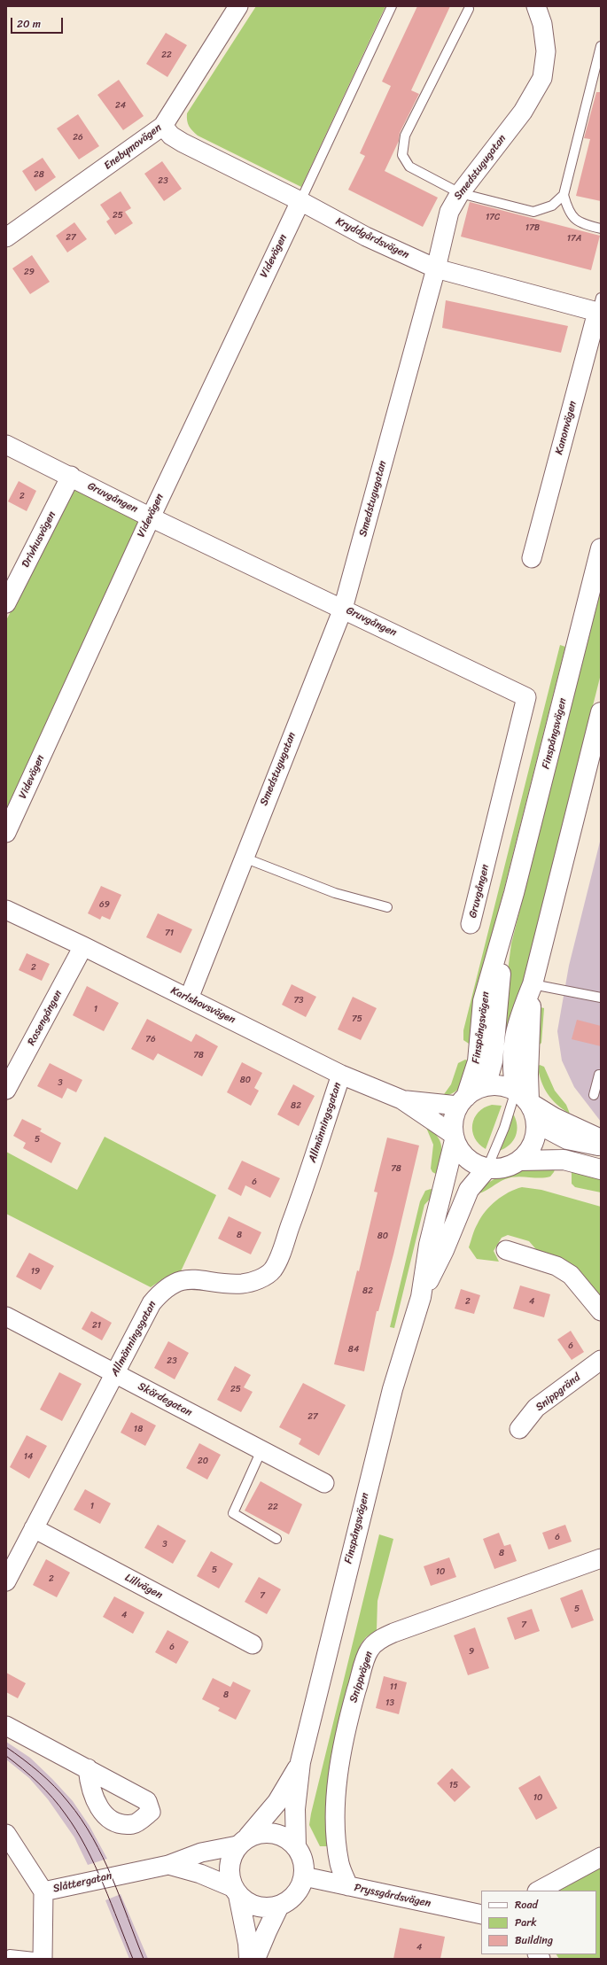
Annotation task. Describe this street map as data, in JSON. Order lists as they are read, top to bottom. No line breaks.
{"streets":{"main road":["Finspångsvägen"],"street":["Enebymovägen","Smedstugugatan","Kryddgårdsvägen","Videvägen","Kanonvägen","Gruvgången","Drivhusvägen","Karlshovsvägen","Rosengången","Allmänningsgatan","Snippgränd","Skördegatan","Lillvägen","Snippvägen","Slåttergatan","Pryssgårdsvägen"]},"crossings":[["Enebymovägen","Kryddgårdsvägen"],["Smedstugugatan","Kryddgårdsvägen"],["Smedstugugatan","Gruvgången"],["Smedstugugatan","Karlshovsvägen"],["Kryddgårdsvägen","Videvägen"],["Kryddgårdsvägen","Kanonvägen"],["Videvägen","Gruvgången"],["Gruvgången","Drivhusvägen"],["Finspångsvägen","Karlshovsvägen"],["Finspångsvägen","Slåttergatan"],["Finspångsvägen","Pryssgårdsvägen"],["Karlshovsvägen","Rosengången"],["Karlshovsvägen","Allmänningsgatan"],["Allmänningsgatan","Skördegatan"],["Allmänningsgatan","Lillvägen"],["Snippvägen","Pryssgårdsvägen"],["Slåttergatan","Pryssgårdsvägen"]],"house_numbers":["22","24","26","28","23","25","17C","17B","27","17A","29","2","69","71","2","73","1","75","76","78","80","3","82","5","78","6","8","80","19","82","2","4","21","6","84","23","25","27","18","14","20","1","22","6","3","8","5","10","2","7","5","4","7","6","9","11","8","13","15","10","4"],"legend":["Road","Park","Building"],"scale_bar":"20 m"}
